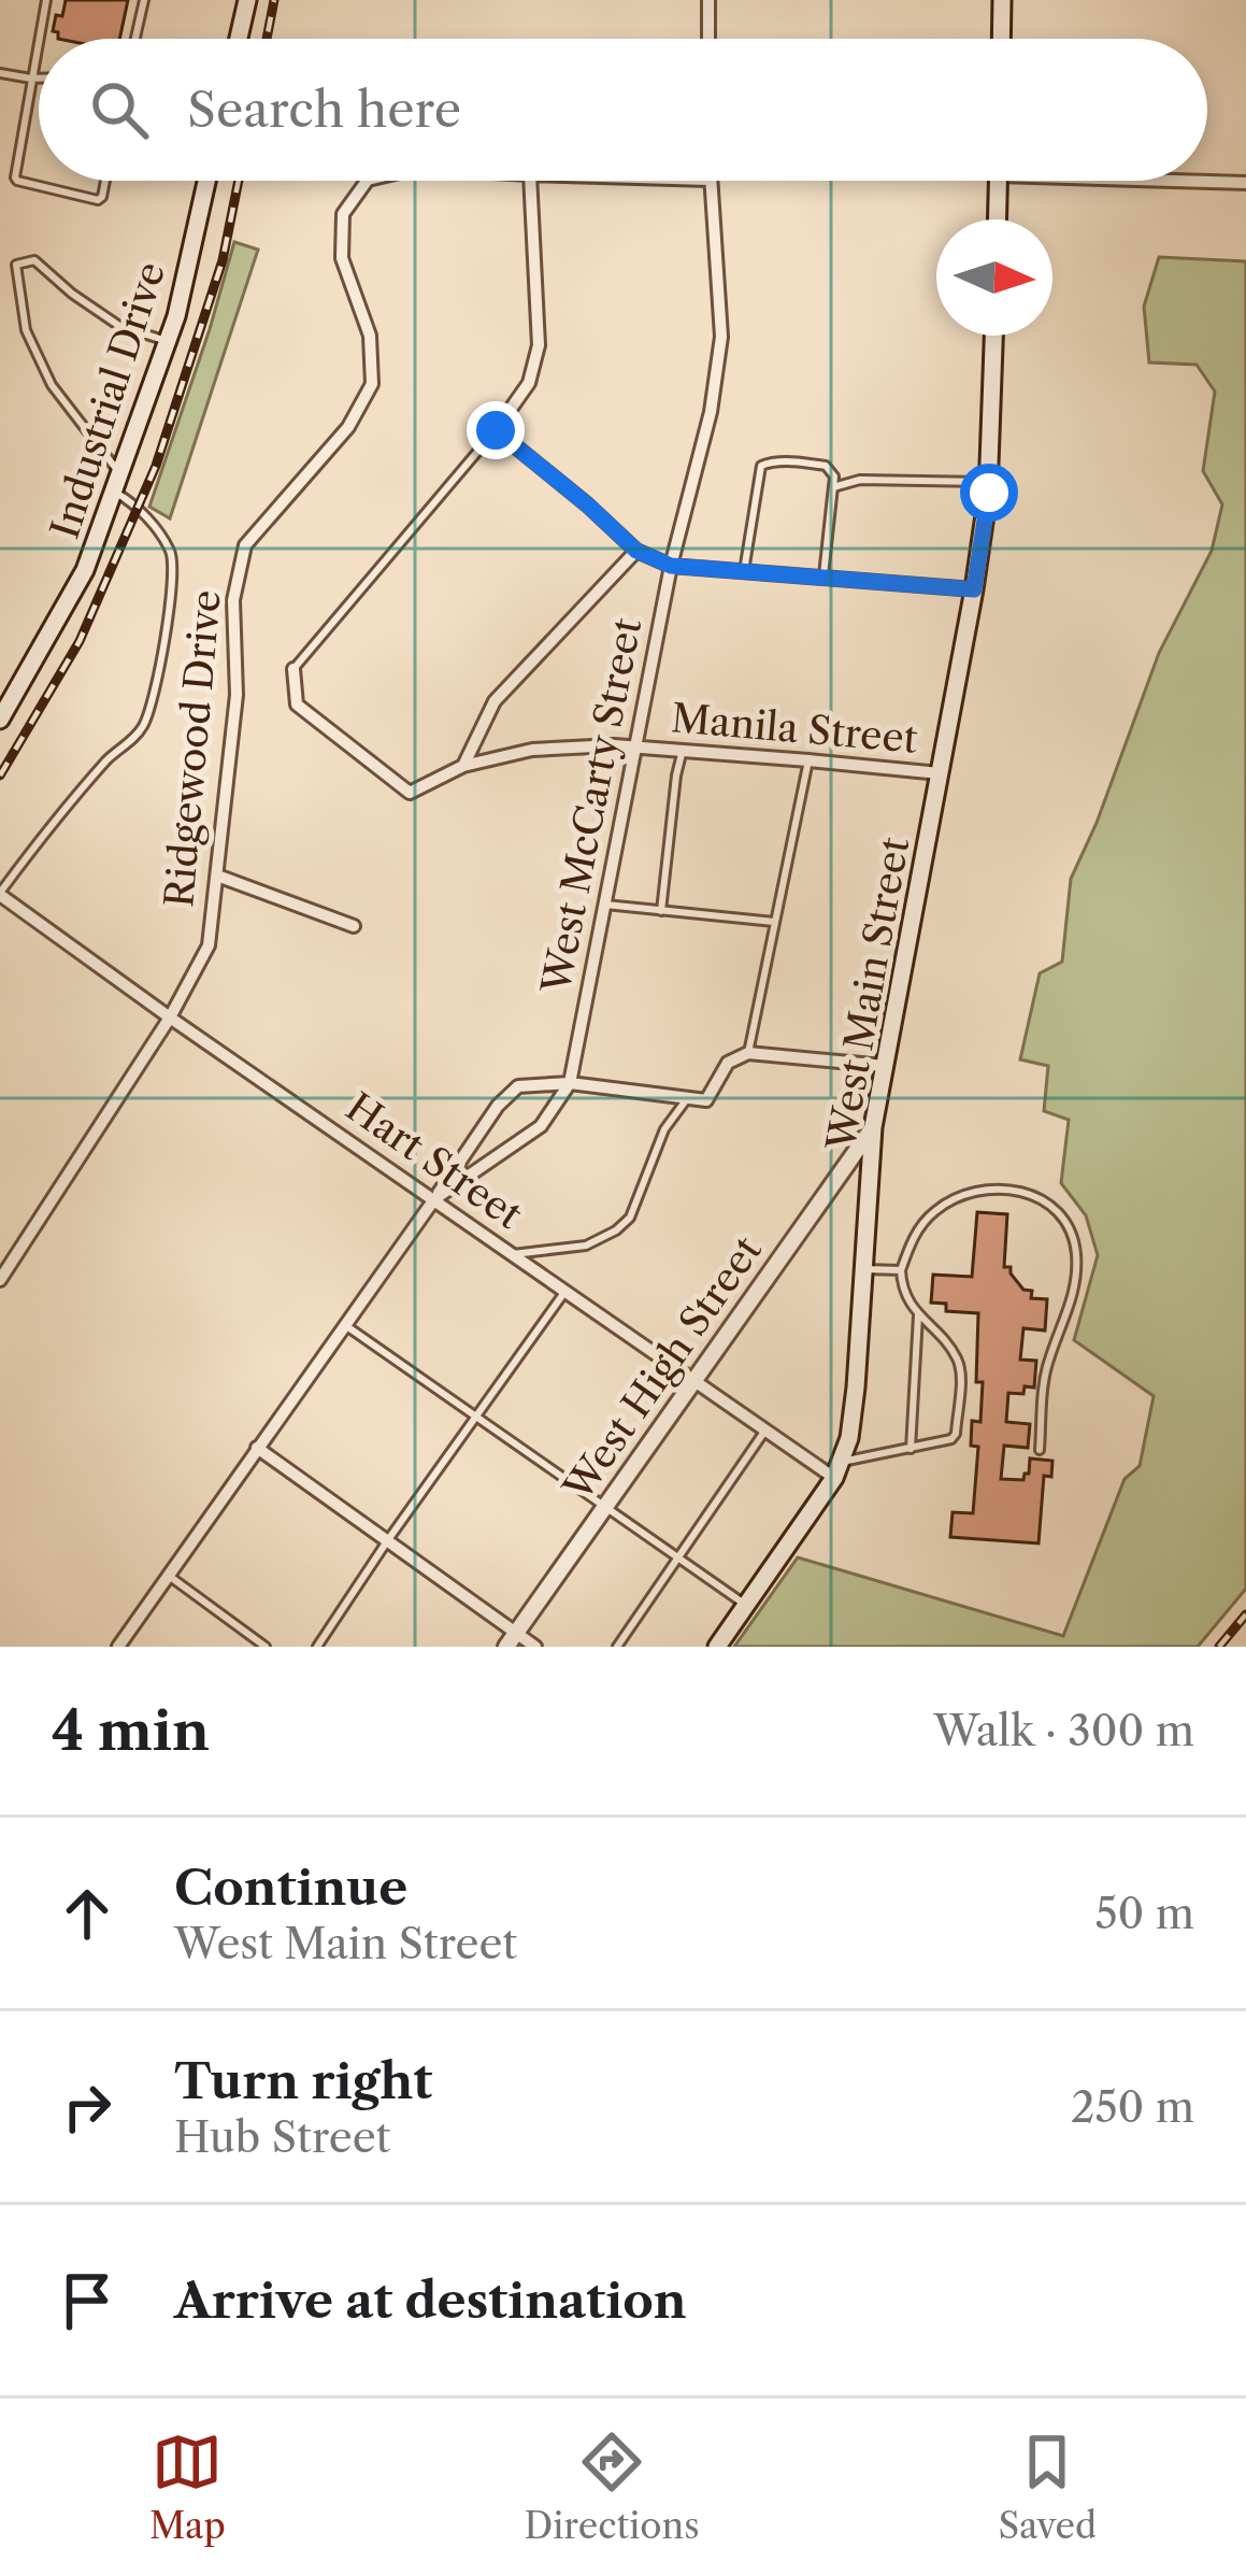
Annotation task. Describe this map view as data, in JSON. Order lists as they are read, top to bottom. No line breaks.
{"streets":{"main road":["Industrial Drive","West Main Street"],"street":["Manila Street","Ridgewood Drive","West McCarty Street","Hart Street","West High Street"]},"crossings":[["Manila Street","West McCarty Street"],["Manila Street","West Main Street"],["Ridgewood Drive","Hart Street"],["West McCarty Street","Hart Street"],["West Main Street","Hart Street"],["West Main Street","West High Street"],["Hart Street","West High Street"]],"north":"right","page":{"search":"Search here","heading":["4 min","Walk · 300 m"],"list":[["Continue","West Main Street","50 m"],["Turn right","Hub Street","250 m"],"Arrive at destination"],"nav":["Map","Directions","Saved"]}}
